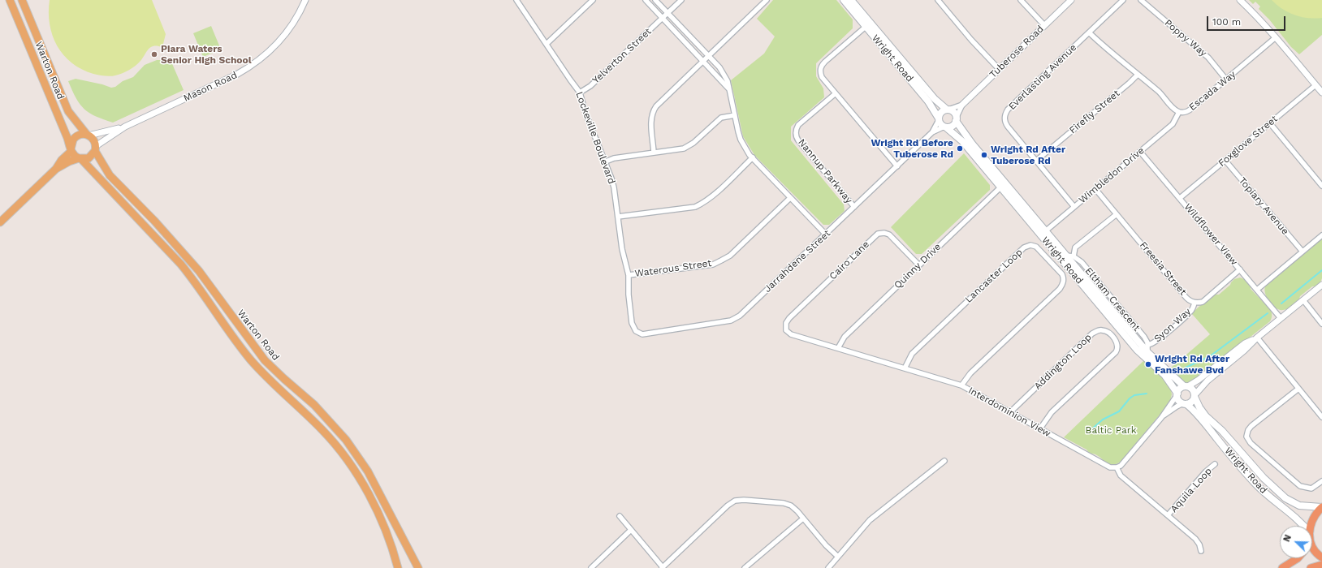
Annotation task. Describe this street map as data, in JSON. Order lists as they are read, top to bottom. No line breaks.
{"streets":{"main road":["Wright Road","Warton Road"],"street":["Poppy Way","Tuberose Road","Yelverton Street","Everlasting Avenue","Mason Road","Escada Way","Firefly Street","Lockeville Boulevard","Foxglove Street","Nannup Parkway","Wimbledon Drive","Topiary Avenue","Wildflower View","Cairo Lane","Jarrahdene Street","Quinny Drive","Waterous Street","Freesia Street","Lancaster Loop","Eltham Crescent","Syon Way","Addington Loop","Interdominion View","Aquila Loop"]},"crossings":[["Poppy Way","Escada Way"],["Tuberose Road","Wright Road"],["Tuberose Road","Jarrahdene Street"],["Yelverton Street","Lockeville Boulevard"],["Wright Road","Wimbledon Drive"],["Wright Road","Jarrahdene Street"],["Wright Road","Quinny Drive"],["Warton Road","Mason Road"],["Everlasting Avenue","Escada Way"],["Everlasting Avenue","Firefly Street"],["Everlasting Avenue","Wimbledon Drive"],["Escada Way","Firefly Street"],["Escada Way","Wimbledon Drive"],["Lockeville Boulevard","Jarrahdene Street"],["Lockeville Boulevard","Waterous Street"],["Foxglove Street","Topiary Avenue"],["Foxglove Street","Wildflower View"],["Nannup Parkway","Jarrahdene Street"],["Wimbledon Drive","Wildflower View"],["Wimbledon Drive","Freesia Street"],["Wildflower View","Freesia Street"],["Cairo Lane","Quinny Drive"],["Cairo Lane","Interdominion View"],["Quinny Drive","Interdominion View"],["Freesia Street","Syon Way"],["Lancaster Loop","Interdominion View"],["Eltham Crescent","Syon Way"],["Addington Loop","Interdominion View"]],"parks":["Baltic Park"],"places":["Piara Waters Senior High School","Wright Rd Before Tuberose Rd","Wright Rd After Tuberose Rd","Wright Rd After Fanshawe Bvd"],"scale_bar":"100 m","north":"top left"}
